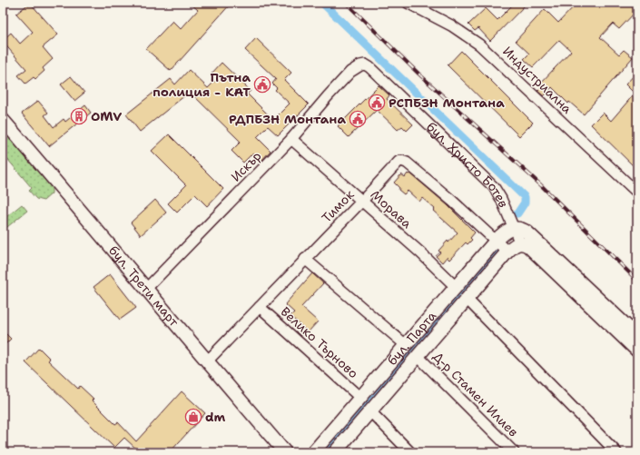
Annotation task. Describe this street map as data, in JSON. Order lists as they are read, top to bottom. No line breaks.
{"streets":{"main road":["бул. Трети март","бул. Парта"],"street":["Индустриална","Искър","бул. Христо Ботев","Тимок","Морава","Велико Търново","Д-р Стамен Илиев"]},"crossings":[["Искър","бул. Христо Ботев"],["Искър","Морава"],["Искър","бул. Трети март"],["бул. Христо Ботев","бул. Парта"],["Тимок","Морава"],["Тимок","бул. Трети март"],["Тимок","бул. Парта"],["Тимок","Велико Търново"],["Морава","бул. Парта"],["бул. Парта","Велико Търново"],["бул. Парта","Д-р Стамен Илиев"]],"places":{"public building":["Пътна полиция - КАТ","РСПБЗН Монтана","РДПБЗН Монтана"],"building":["OMV"],"shop":["dm"]}}
